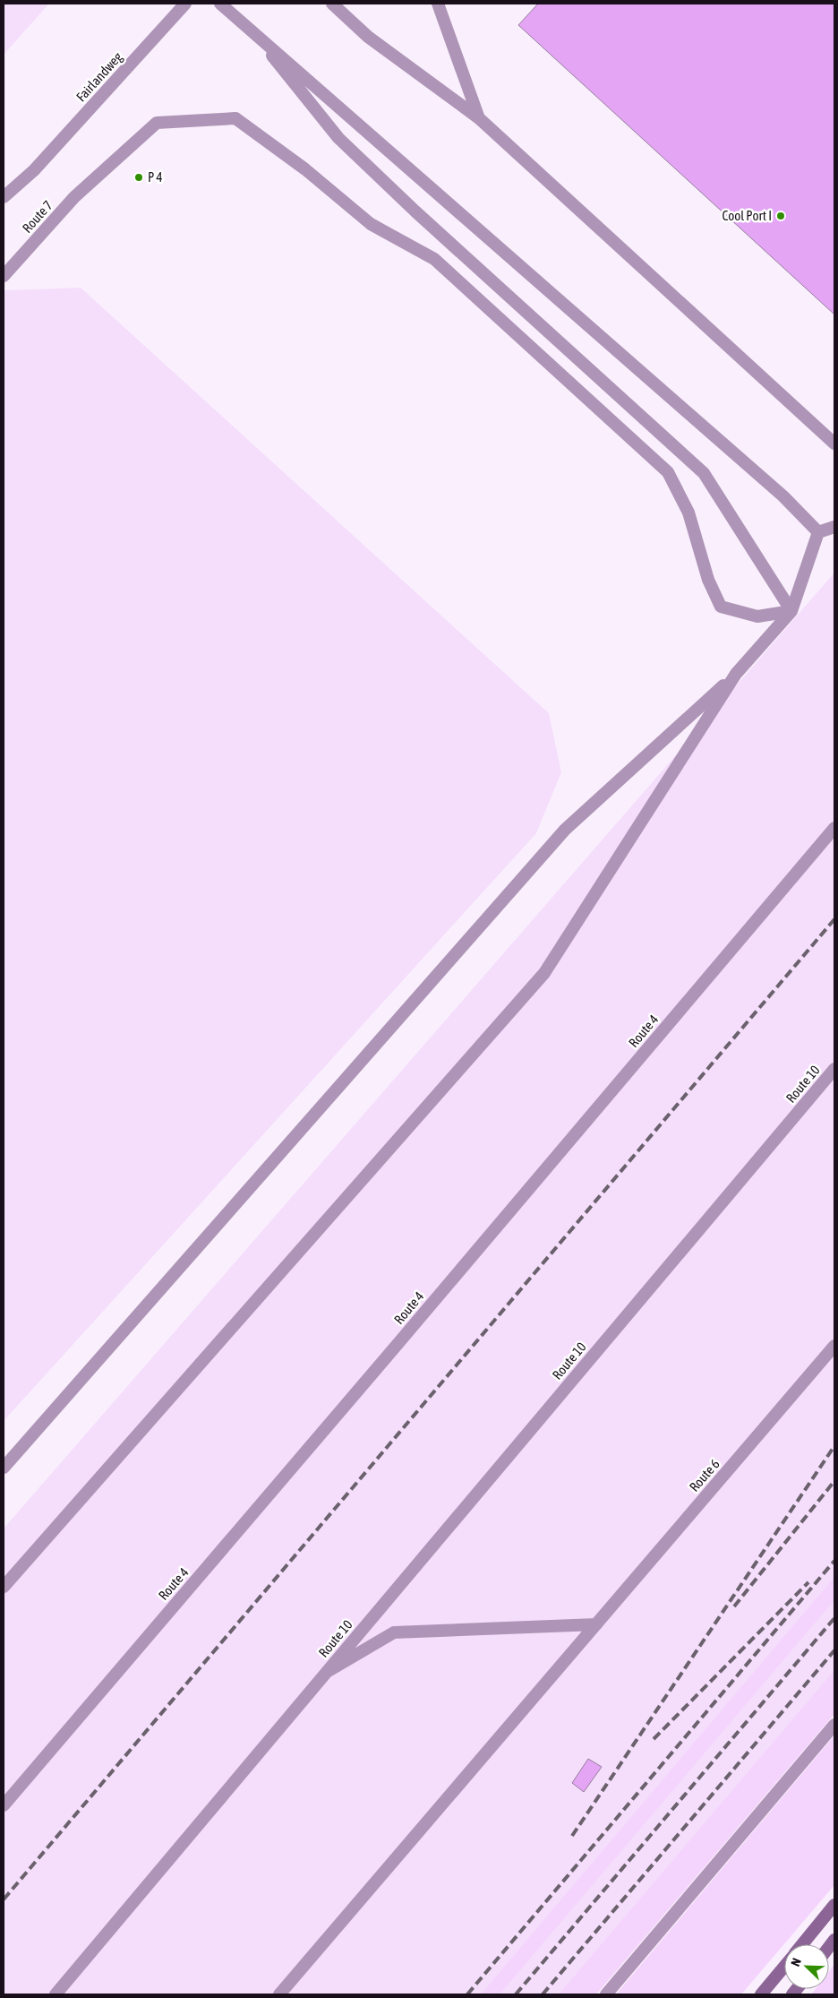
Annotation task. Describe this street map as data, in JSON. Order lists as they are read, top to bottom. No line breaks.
{"streets":{"lane":["Fairlandweg","Route 7","Route 4","Route 10","Route 6"]},"places":["P 4","Cool Port I"],"north":"top left"}
